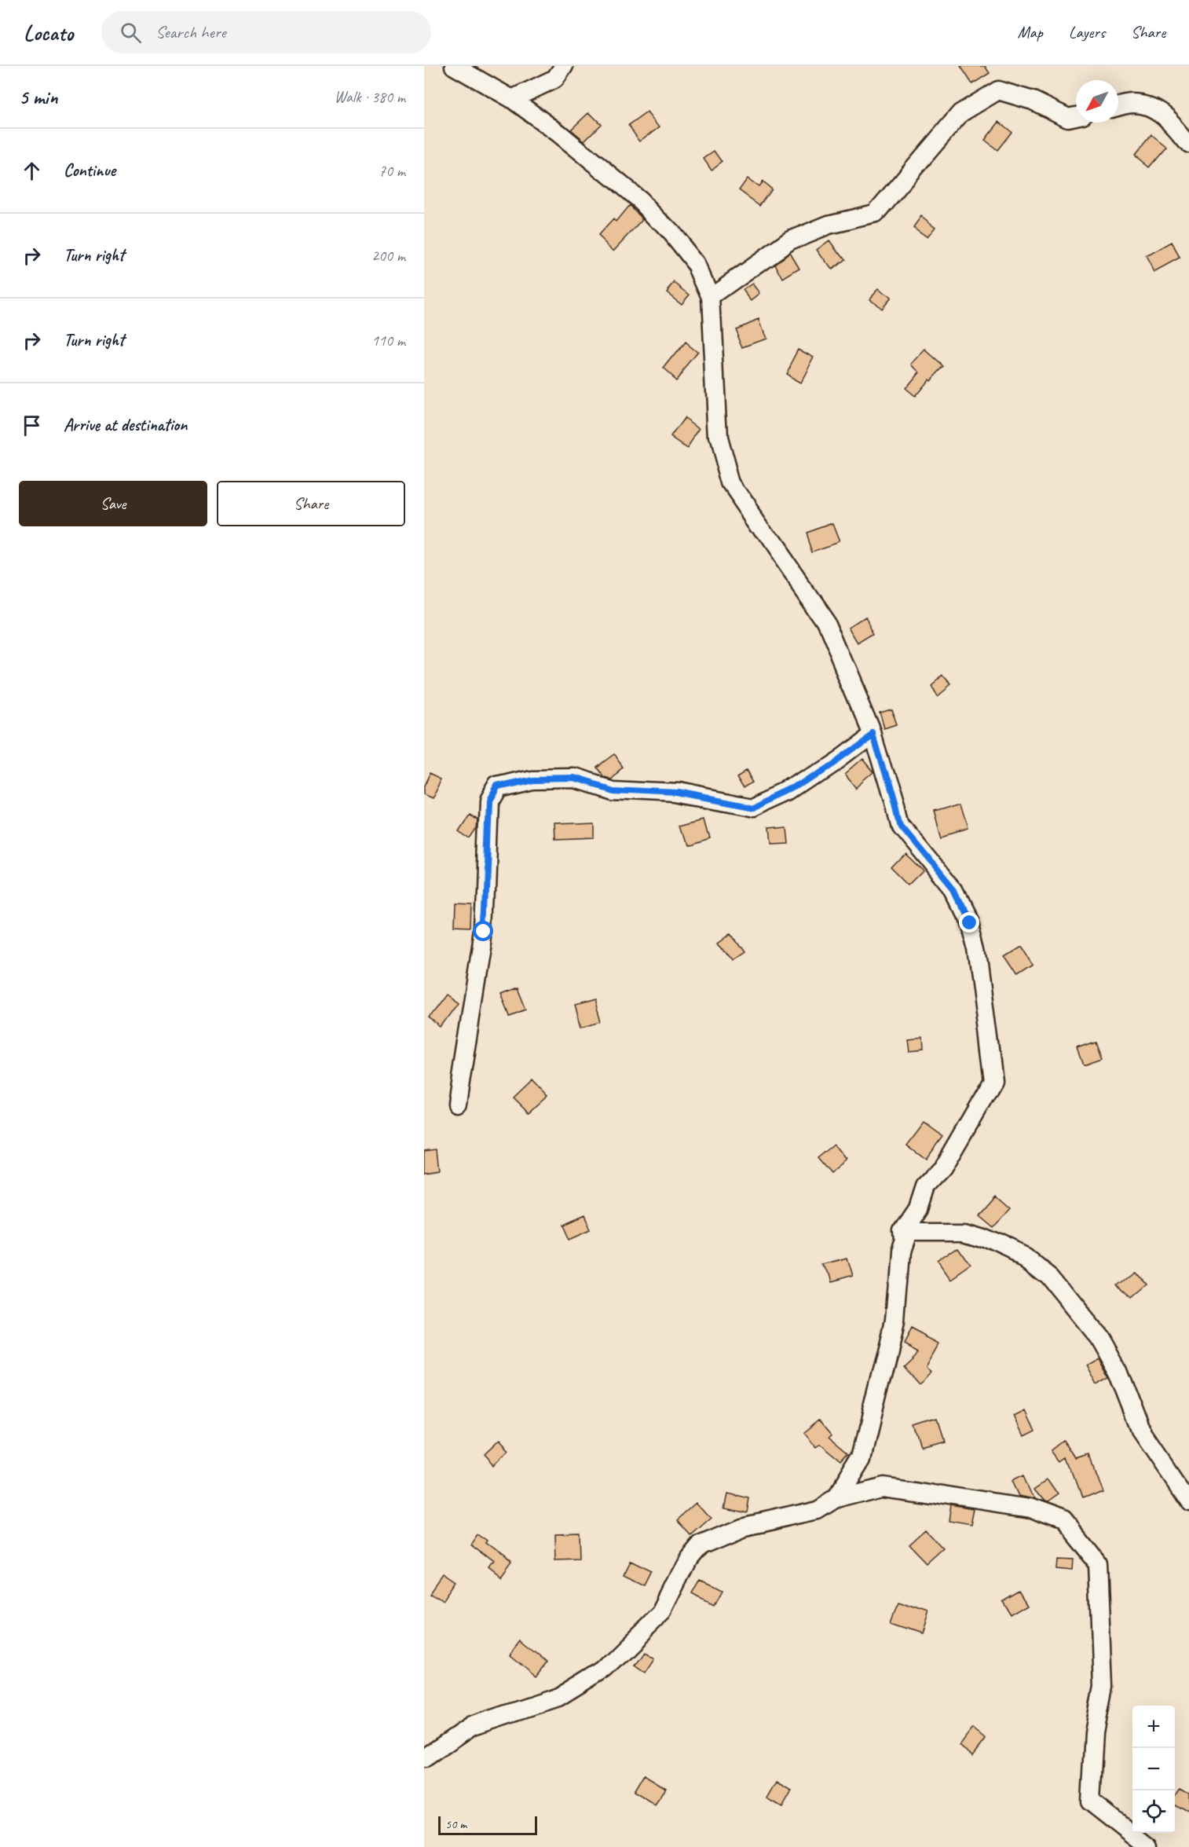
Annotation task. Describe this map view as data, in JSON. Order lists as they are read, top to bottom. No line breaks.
{"scale_bar":"50 m","north":"bottom left","page":{"header":"Locato","search":"Search here","nav":["Map","Layers","Share"],"heading":["5 min","Walk · 380 m"],"list":[["Continue","70 m"],["Turn right","200 m"],["Turn right","110 m"],"Arrive at destination"],"buttons":["Save","Share"],"map_buttons":["+","−"],"scale":"50 m"}}
